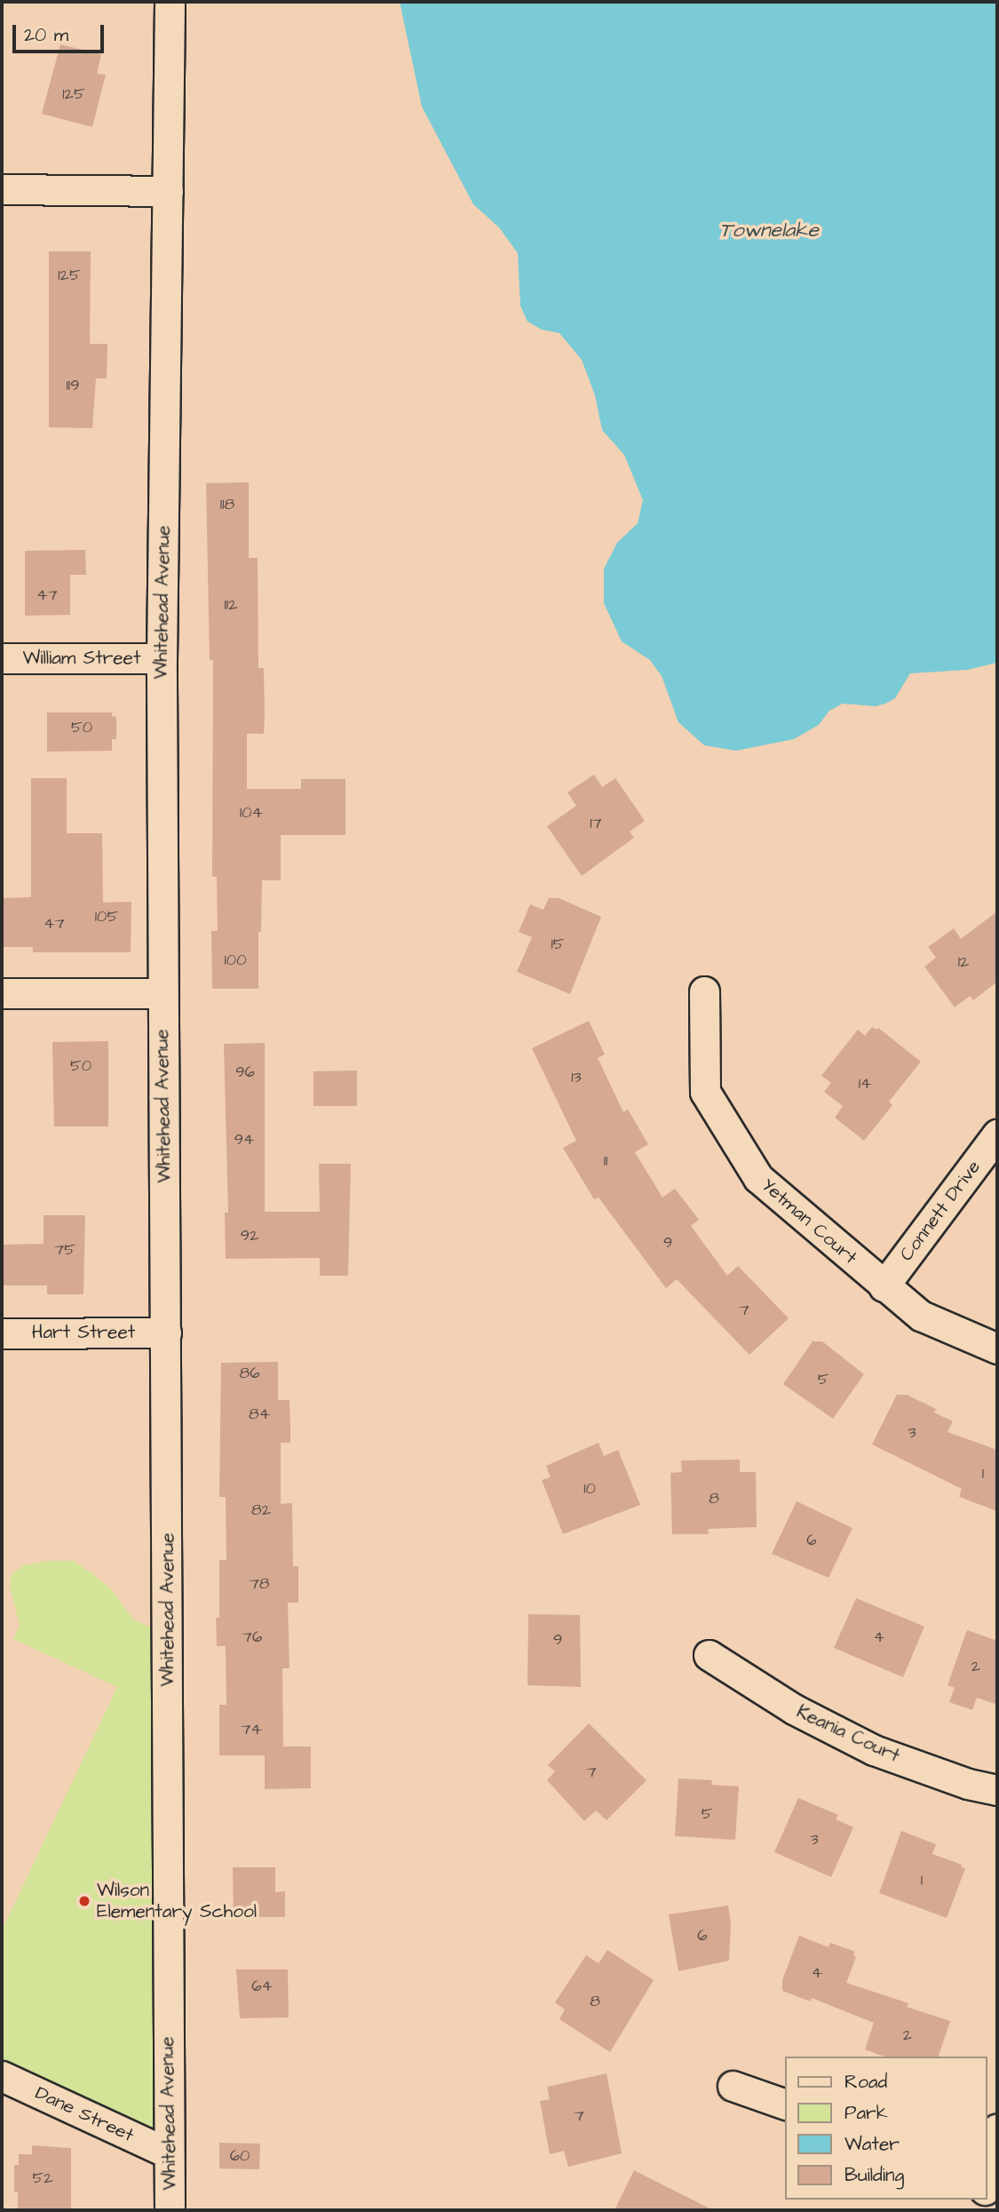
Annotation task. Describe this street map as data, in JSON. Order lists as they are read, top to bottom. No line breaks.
{"streets":{"street":["Whitehead Avenue","William Street","Connett Drive","Yetman Court","Hart Street","Keania Court","Dane Street"]},"crossings":[["Whitehead Avenue","William Street"],["Whitehead Avenue","Hart Street"],["Whitehead Avenue","Dane Street"],["Connett Drive","Yetman Court"]],"water":["Townelake"],"places":["Wilson Elementary School"],"house_numbers":["125","125","119","118","47","112","50","104","17","105","47","15","100","12","50","96","13","14","94","11","92","9","75","7","86","5","84","3","1","10","8","82","6","78","76","4","9","2","74","7","5","3","1","6","4","64","8","2","7","60","52"],"legend":["Road","Park","Water","Building"],"scale_bar":"20 m"}
